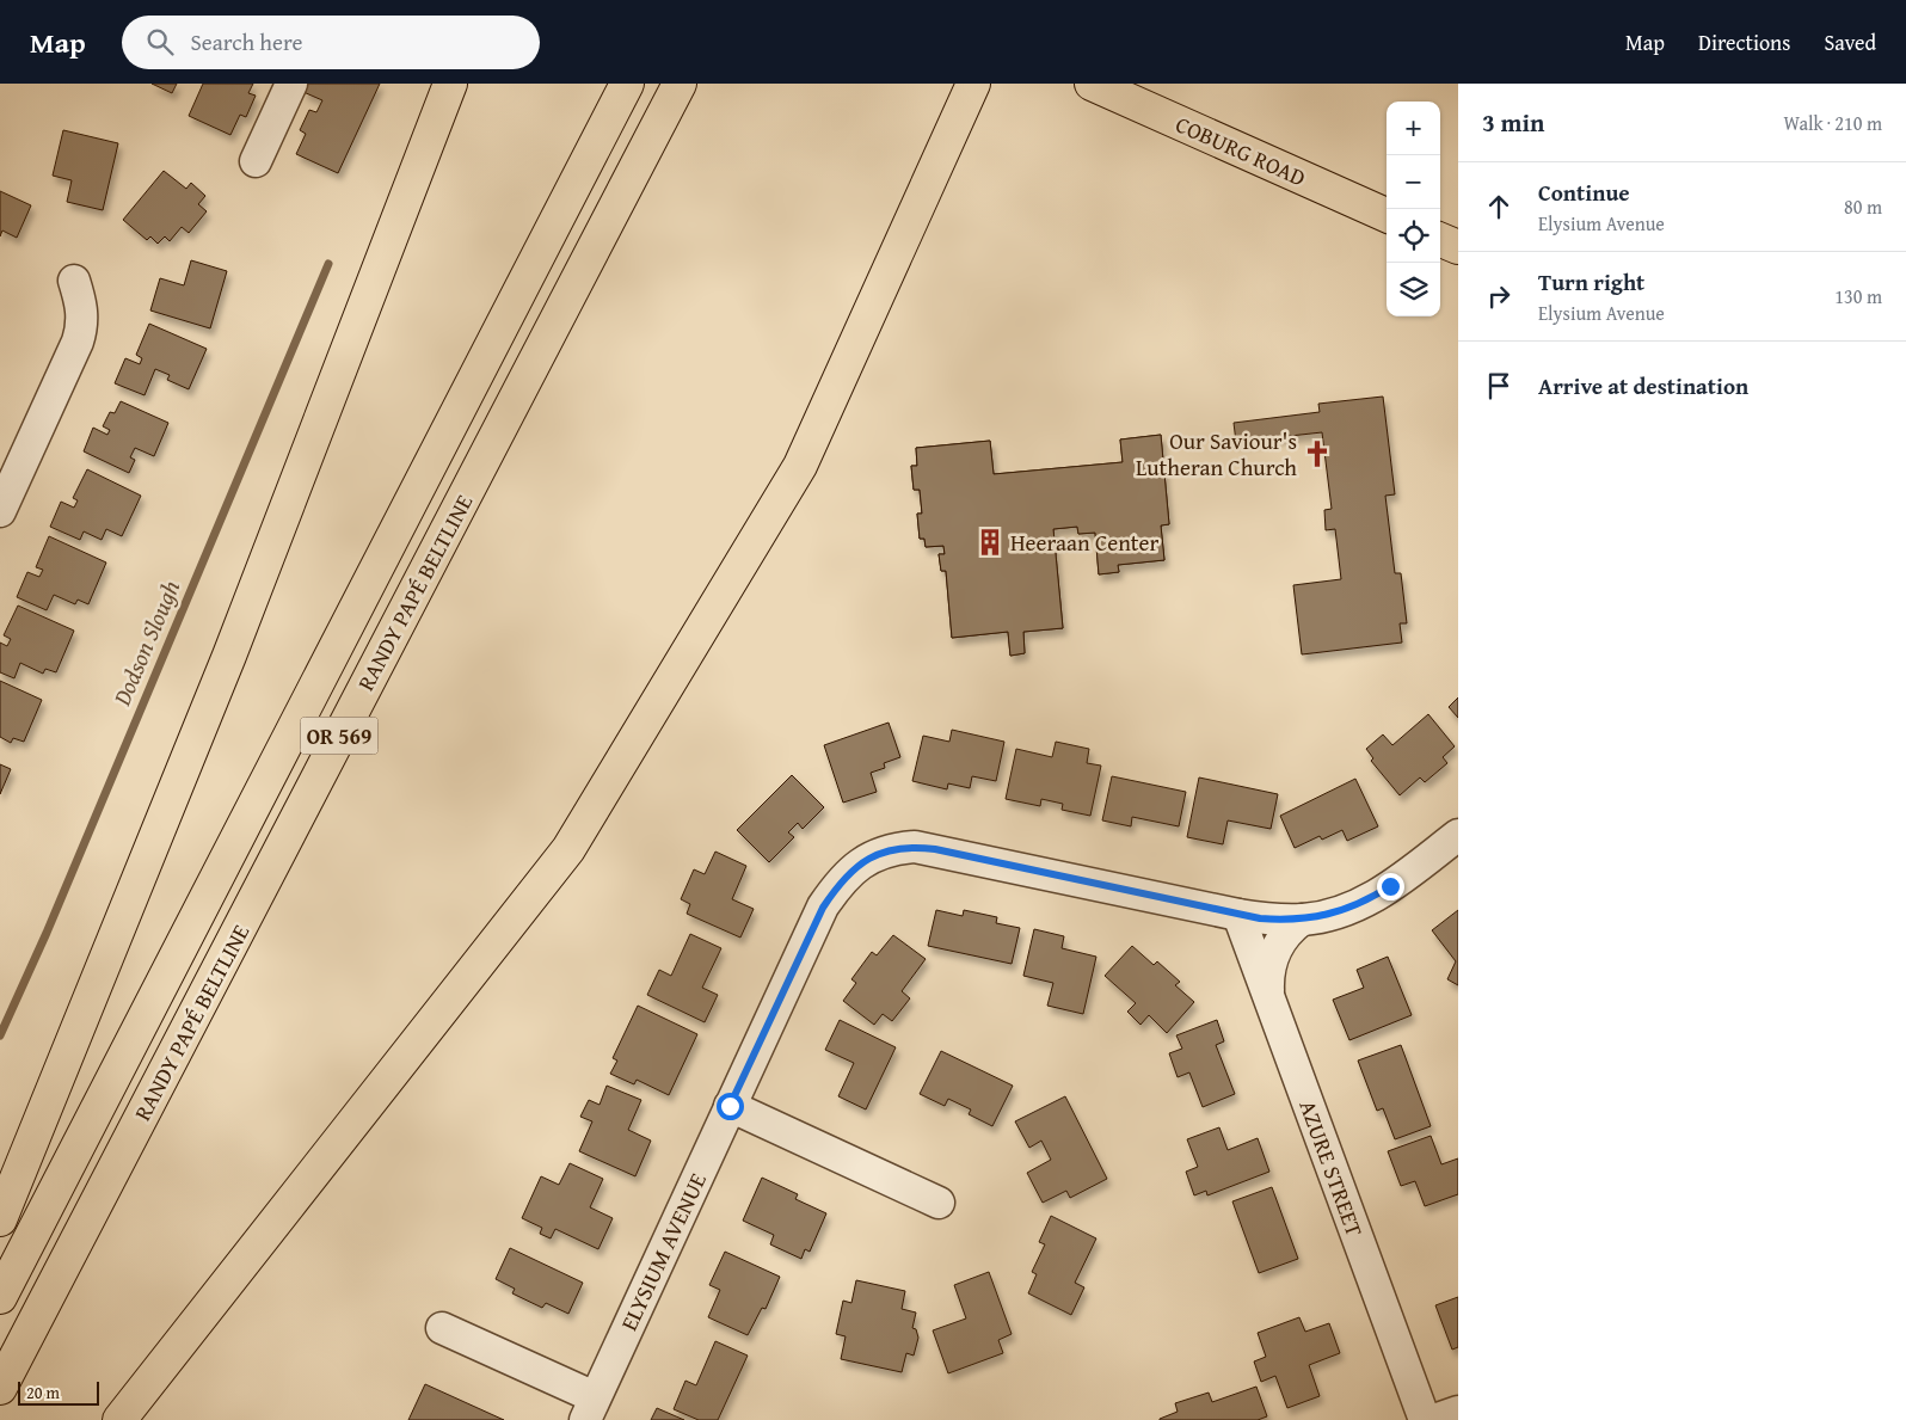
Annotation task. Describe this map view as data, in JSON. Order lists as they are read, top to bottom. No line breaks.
{"streets":{"main road":["COBURG ROAD","RANDY PAPÉ BELTLINE","OR 569"],"street":["AZURE STREET","ELYSIUM AVENUE"]},"crossings":[["AZURE STREET","ELYSIUM AVENUE"]],"water":["Dodson Slough"],"places":{"church":["Our Saviour's Lutheran Church"],"building":["Heeraan Center"]},"scale_bar":"20 m","page":{"header":"Map","search":"Search here","nav":["Map","Directions","Saved"],"heading":["3 min","Walk · 210 m"],"map_buttons":["+","−"],"list":[["Continue","Elysium Avenue","80 m"],["Turn right","Elysium Avenue","130 m"],"Arrive at destination"],"scale":"20 m"}}
